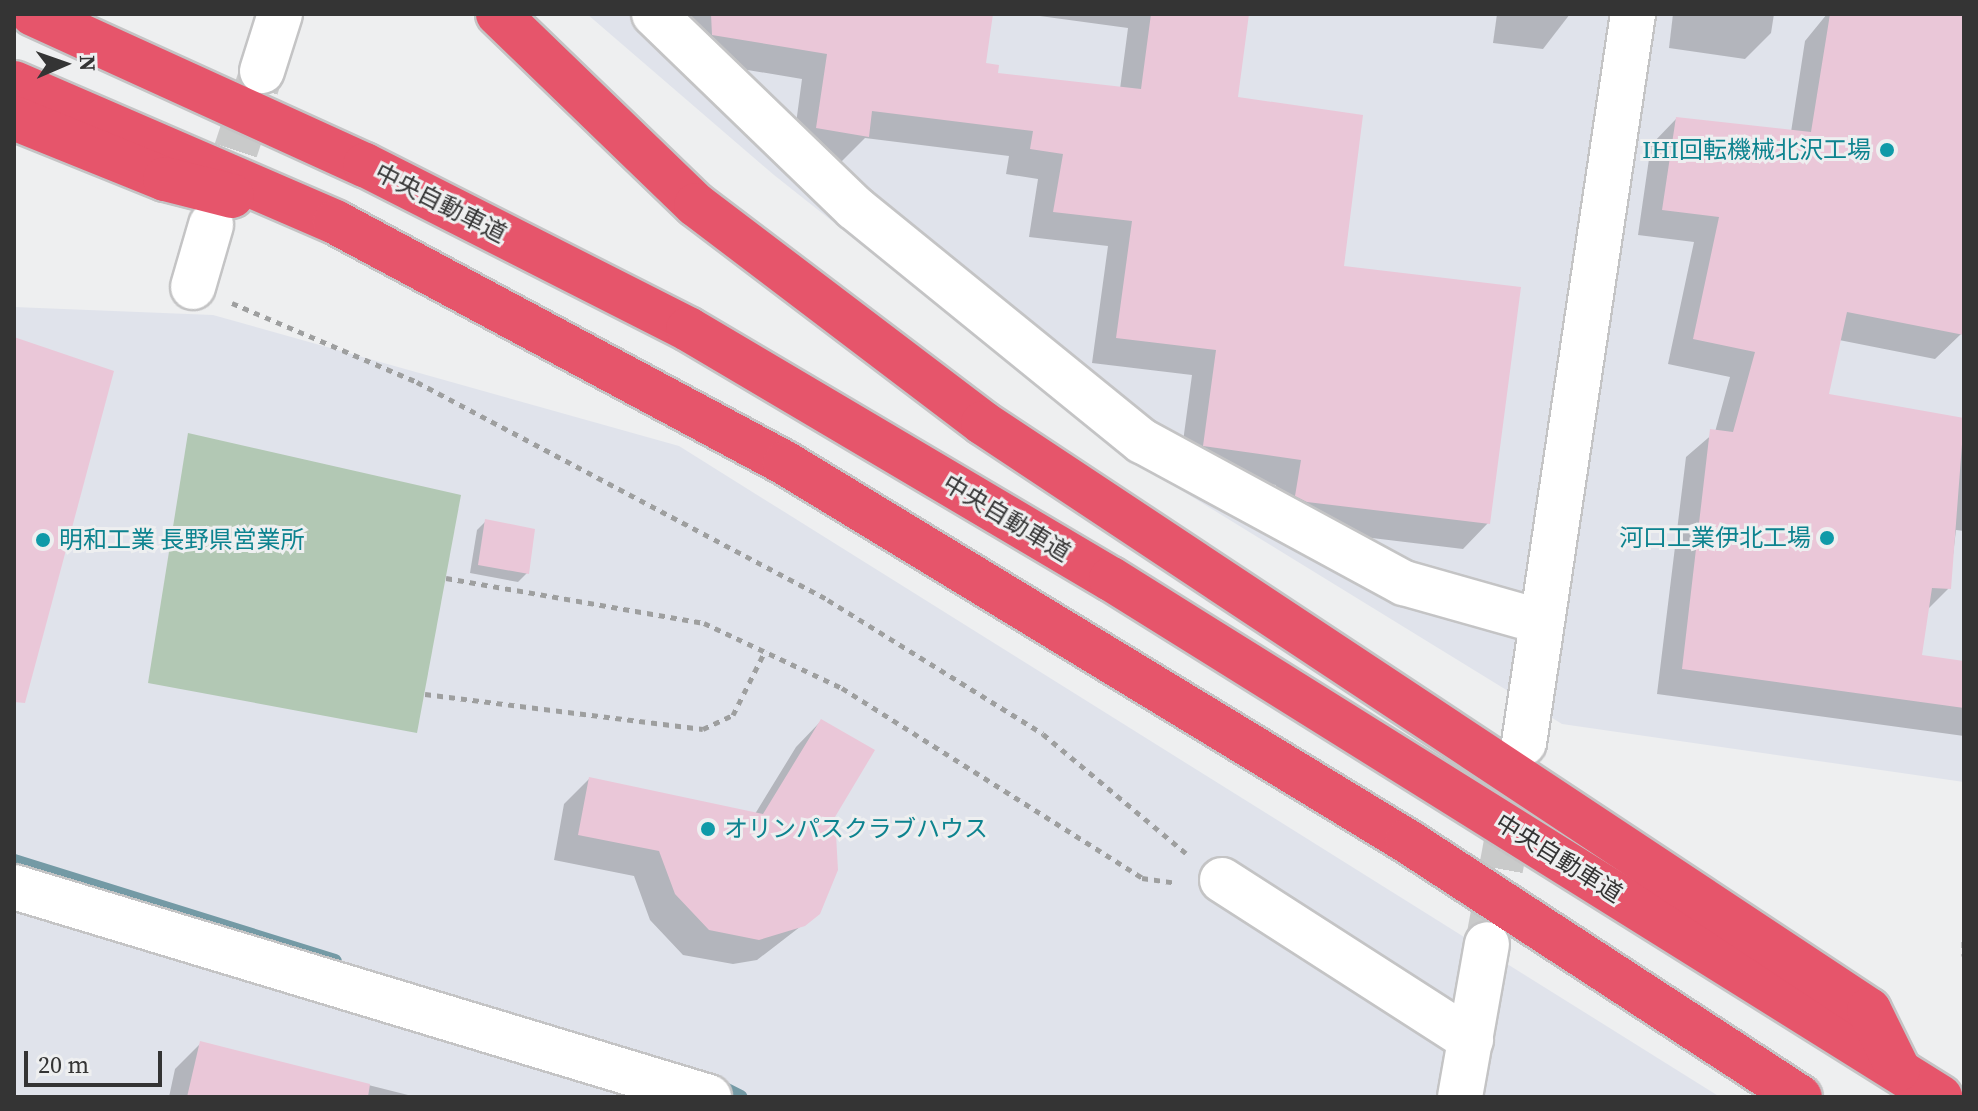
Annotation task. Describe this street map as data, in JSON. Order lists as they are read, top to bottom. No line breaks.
{"streets":{"highway":["中央自動車道"]},"places":["IHI回転機械北沢工場","河口工業伊北工場","明和工業 長野県営業所","オリンパスクラブハウス"],"scale_bar":"20 m","north":"right"}
